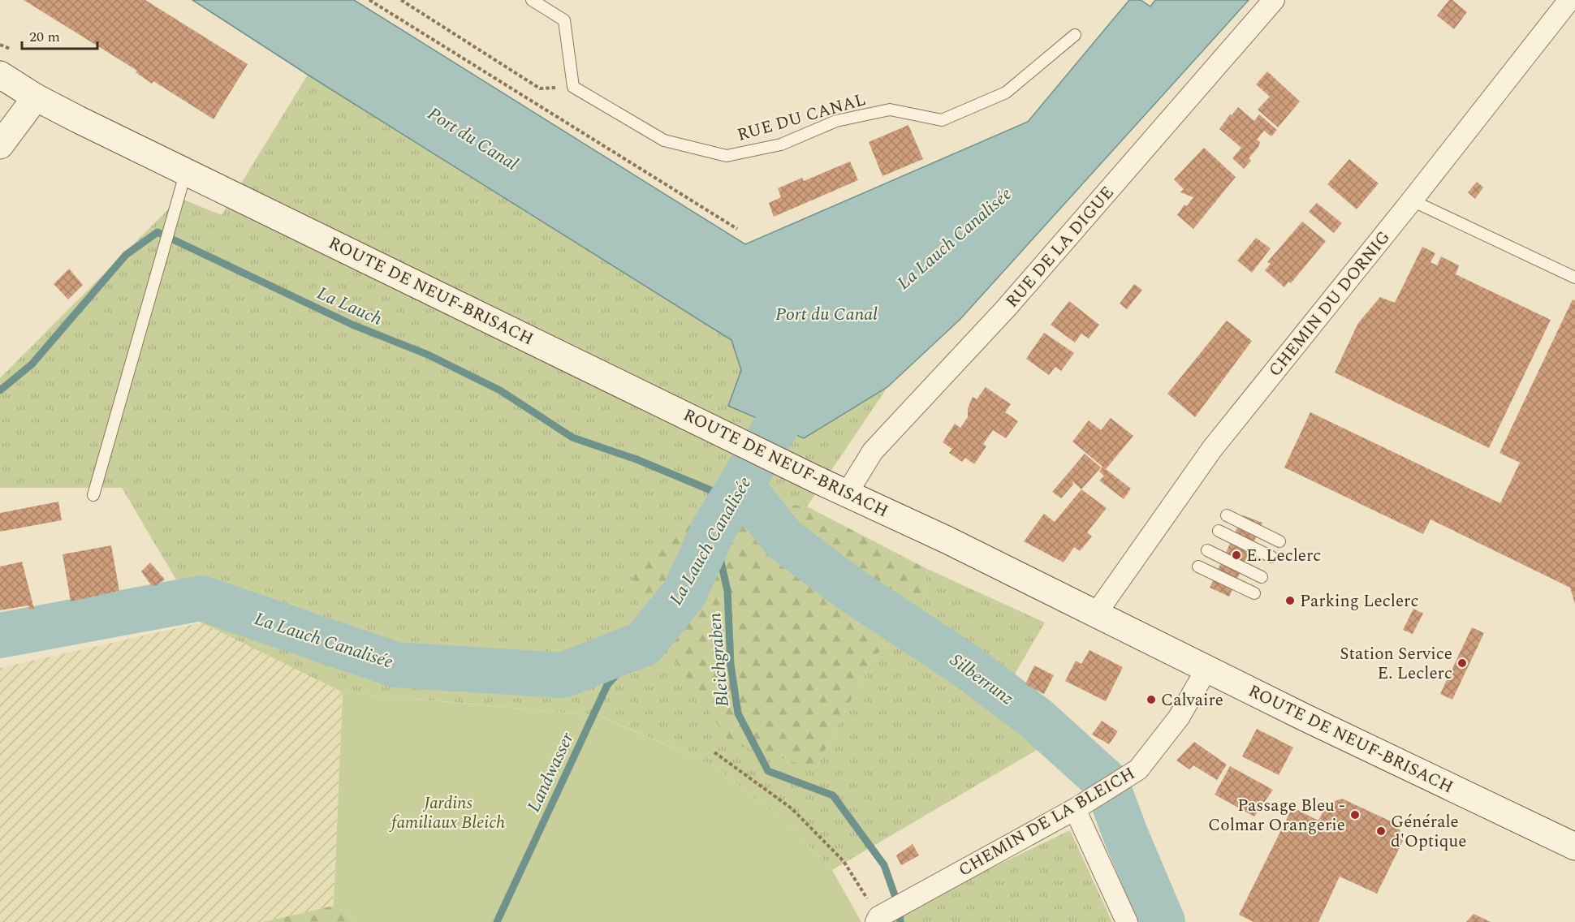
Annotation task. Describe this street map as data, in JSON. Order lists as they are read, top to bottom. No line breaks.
{"streets":{"main road":["ROUTE DE NEUF-BRISACH"],"street":["RUE DE LA DIGUE","CHEMIN DU DORNIG","CHEMIN DE LA BLEICH"],"lane":["RUE DU CANAL"]},"crossings":[["RUE DE LA DIGUE","ROUTE DE NEUF-BRISACH"],["ROUTE DE NEUF-BRISACH","CHEMIN DU DORNIG"],["ROUTE DE NEUF-BRISACH","CHEMIN DE LA BLEICH"]],"water":["Port du Canal","La Lauch Canalisée","La Lauch","Bleichgraben","Silberrunz","Landwasser"],"parks":["Jardins familiaux Bleich"],"places":["E. Leclerc","Parking Leclerc","Station Service E. Leclerc","Calvaire","Passage Bleu - Colmar Orangerie","Générale d'Optique"],"scale_bar":"20 m"}
